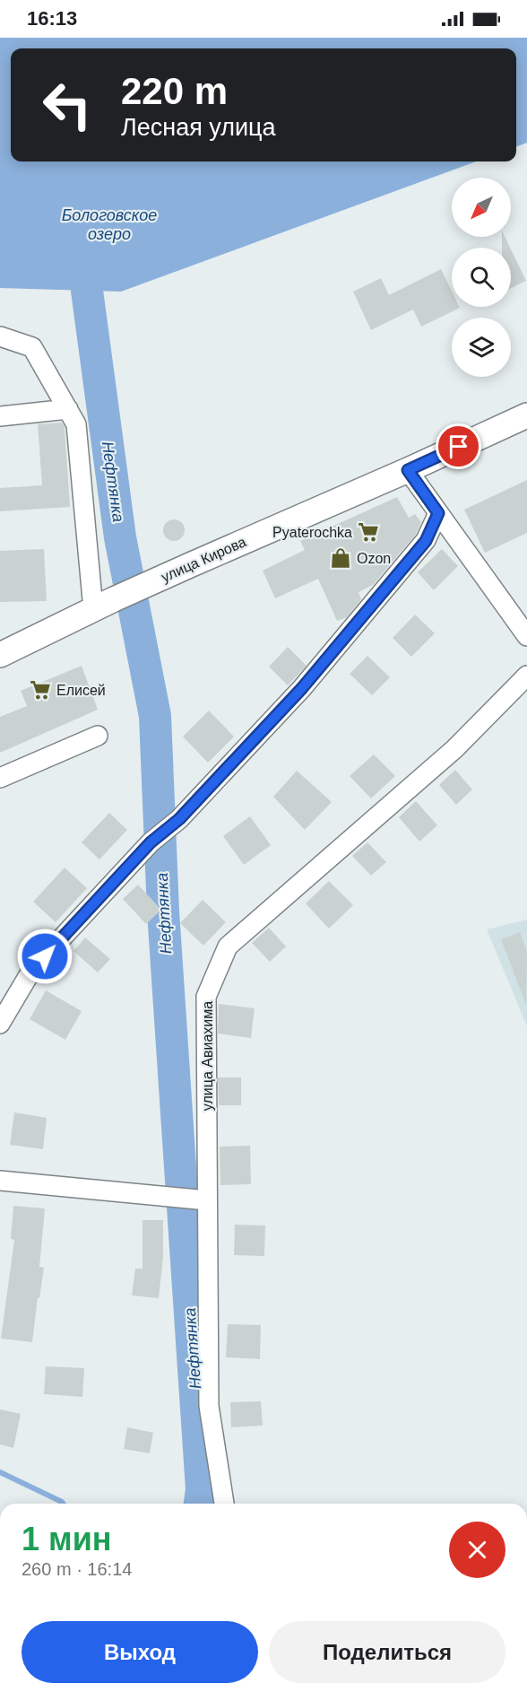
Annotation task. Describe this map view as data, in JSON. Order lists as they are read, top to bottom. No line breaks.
{"streets":{"main road":["улица Кирова"],"street":["улица Авиахима"]},"water":["Бологовское озеро","Нефтянка"],"places":{"supermarket":["Pyaterochka","Елисей"],"shop":["Ozon"]},"north":"bottom left","page":{"status":"16:13","turn":["220 m","Лесная улица"],"heading":["1 мин","260 m · 16:14"],"buttons":["Выход","Поделиться"]}}
